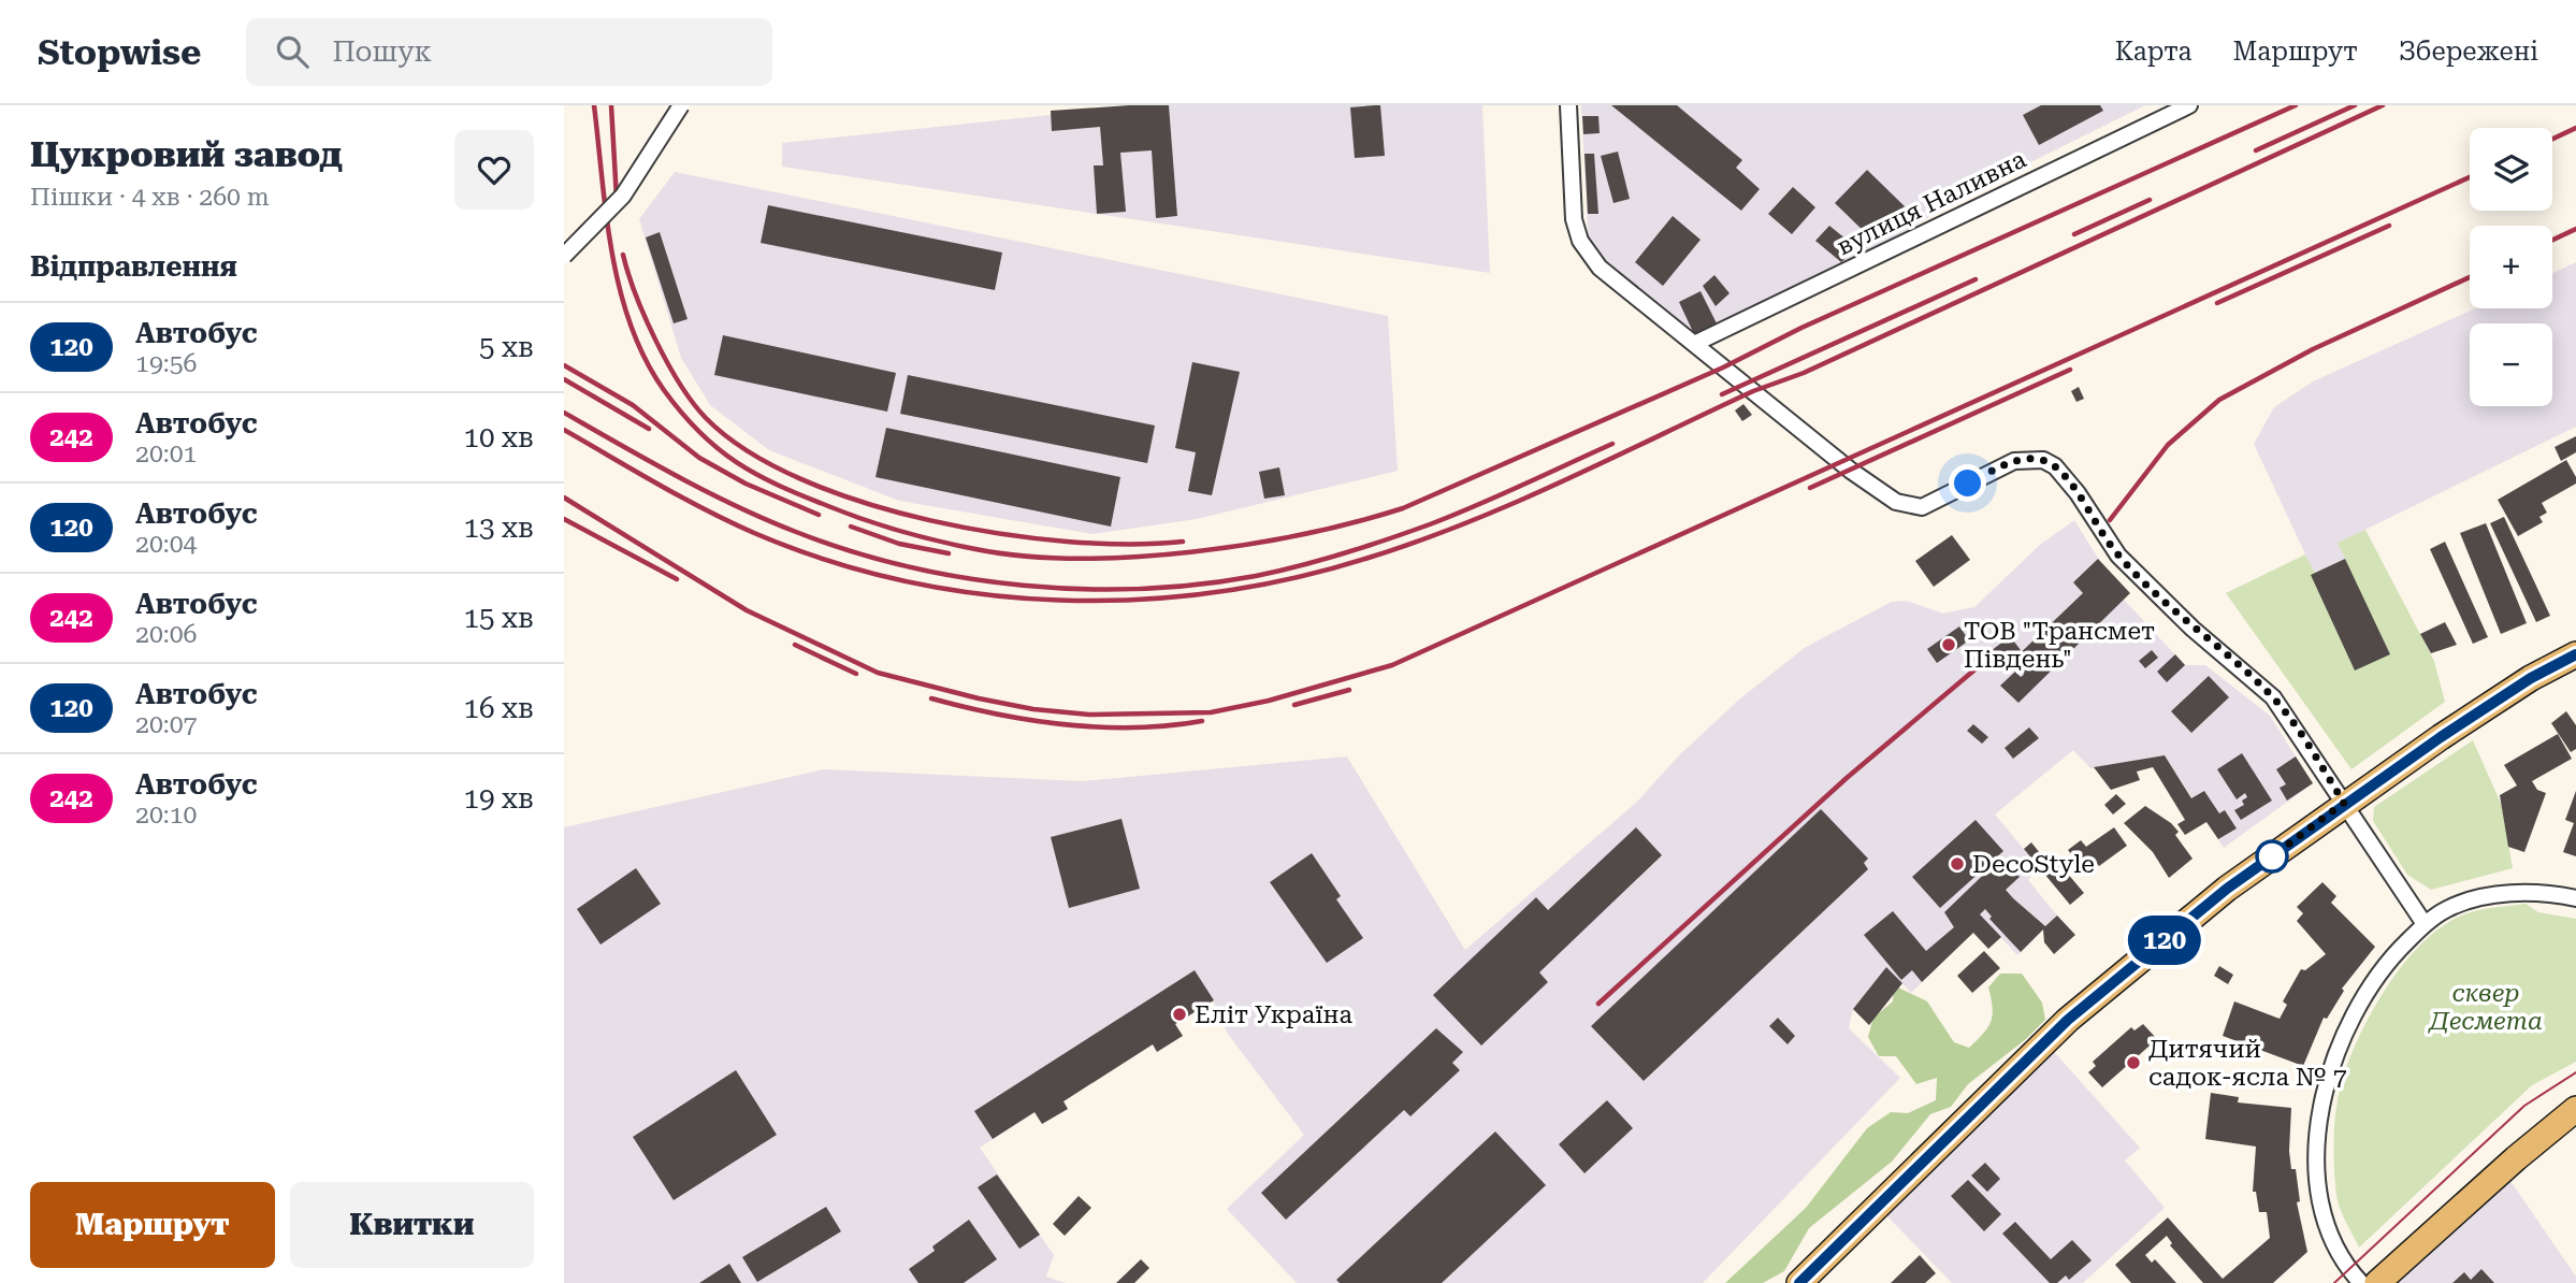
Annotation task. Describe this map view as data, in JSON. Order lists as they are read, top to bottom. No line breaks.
{"streets":{"street":["вулиця Наливна"]},"parks":["сквер Десмета"],"places":["ТОВ \"Трансмет Південь\"","DecoStyle","Еліт Україна","Дитячий садок-ясла № 7"],"lines":["bus line 120"],"page":{"header":"Stopwise","search":"Пошук","nav":["Карта","Маршрут","Збережені"],"heading":[["Цукровий завод","Пішки · 4 хв · 260 m"],"Відправлення"],"on_map":"120","map_buttons":["+","−"],"list":[{"mark":"120","name":"Автобус","note":"19:56","value":"5 хв"},{"mark":"242","name":"Автобус","note":"20:01","value":"10 хв"},{"mark":"120","name":"Автобус","note":"20:04","value":"13 хв"},{"mark":"242","name":"Автобус","note":"20:06","value":"15 хв"},{"mark":"120","name":"Автобус","note":"20:07","value":"16 хв"},{"mark":"242","name":"Автобус","note":"20:10","value":"19 хв"}],"buttons":["Маршрут","Квитки"]}}
